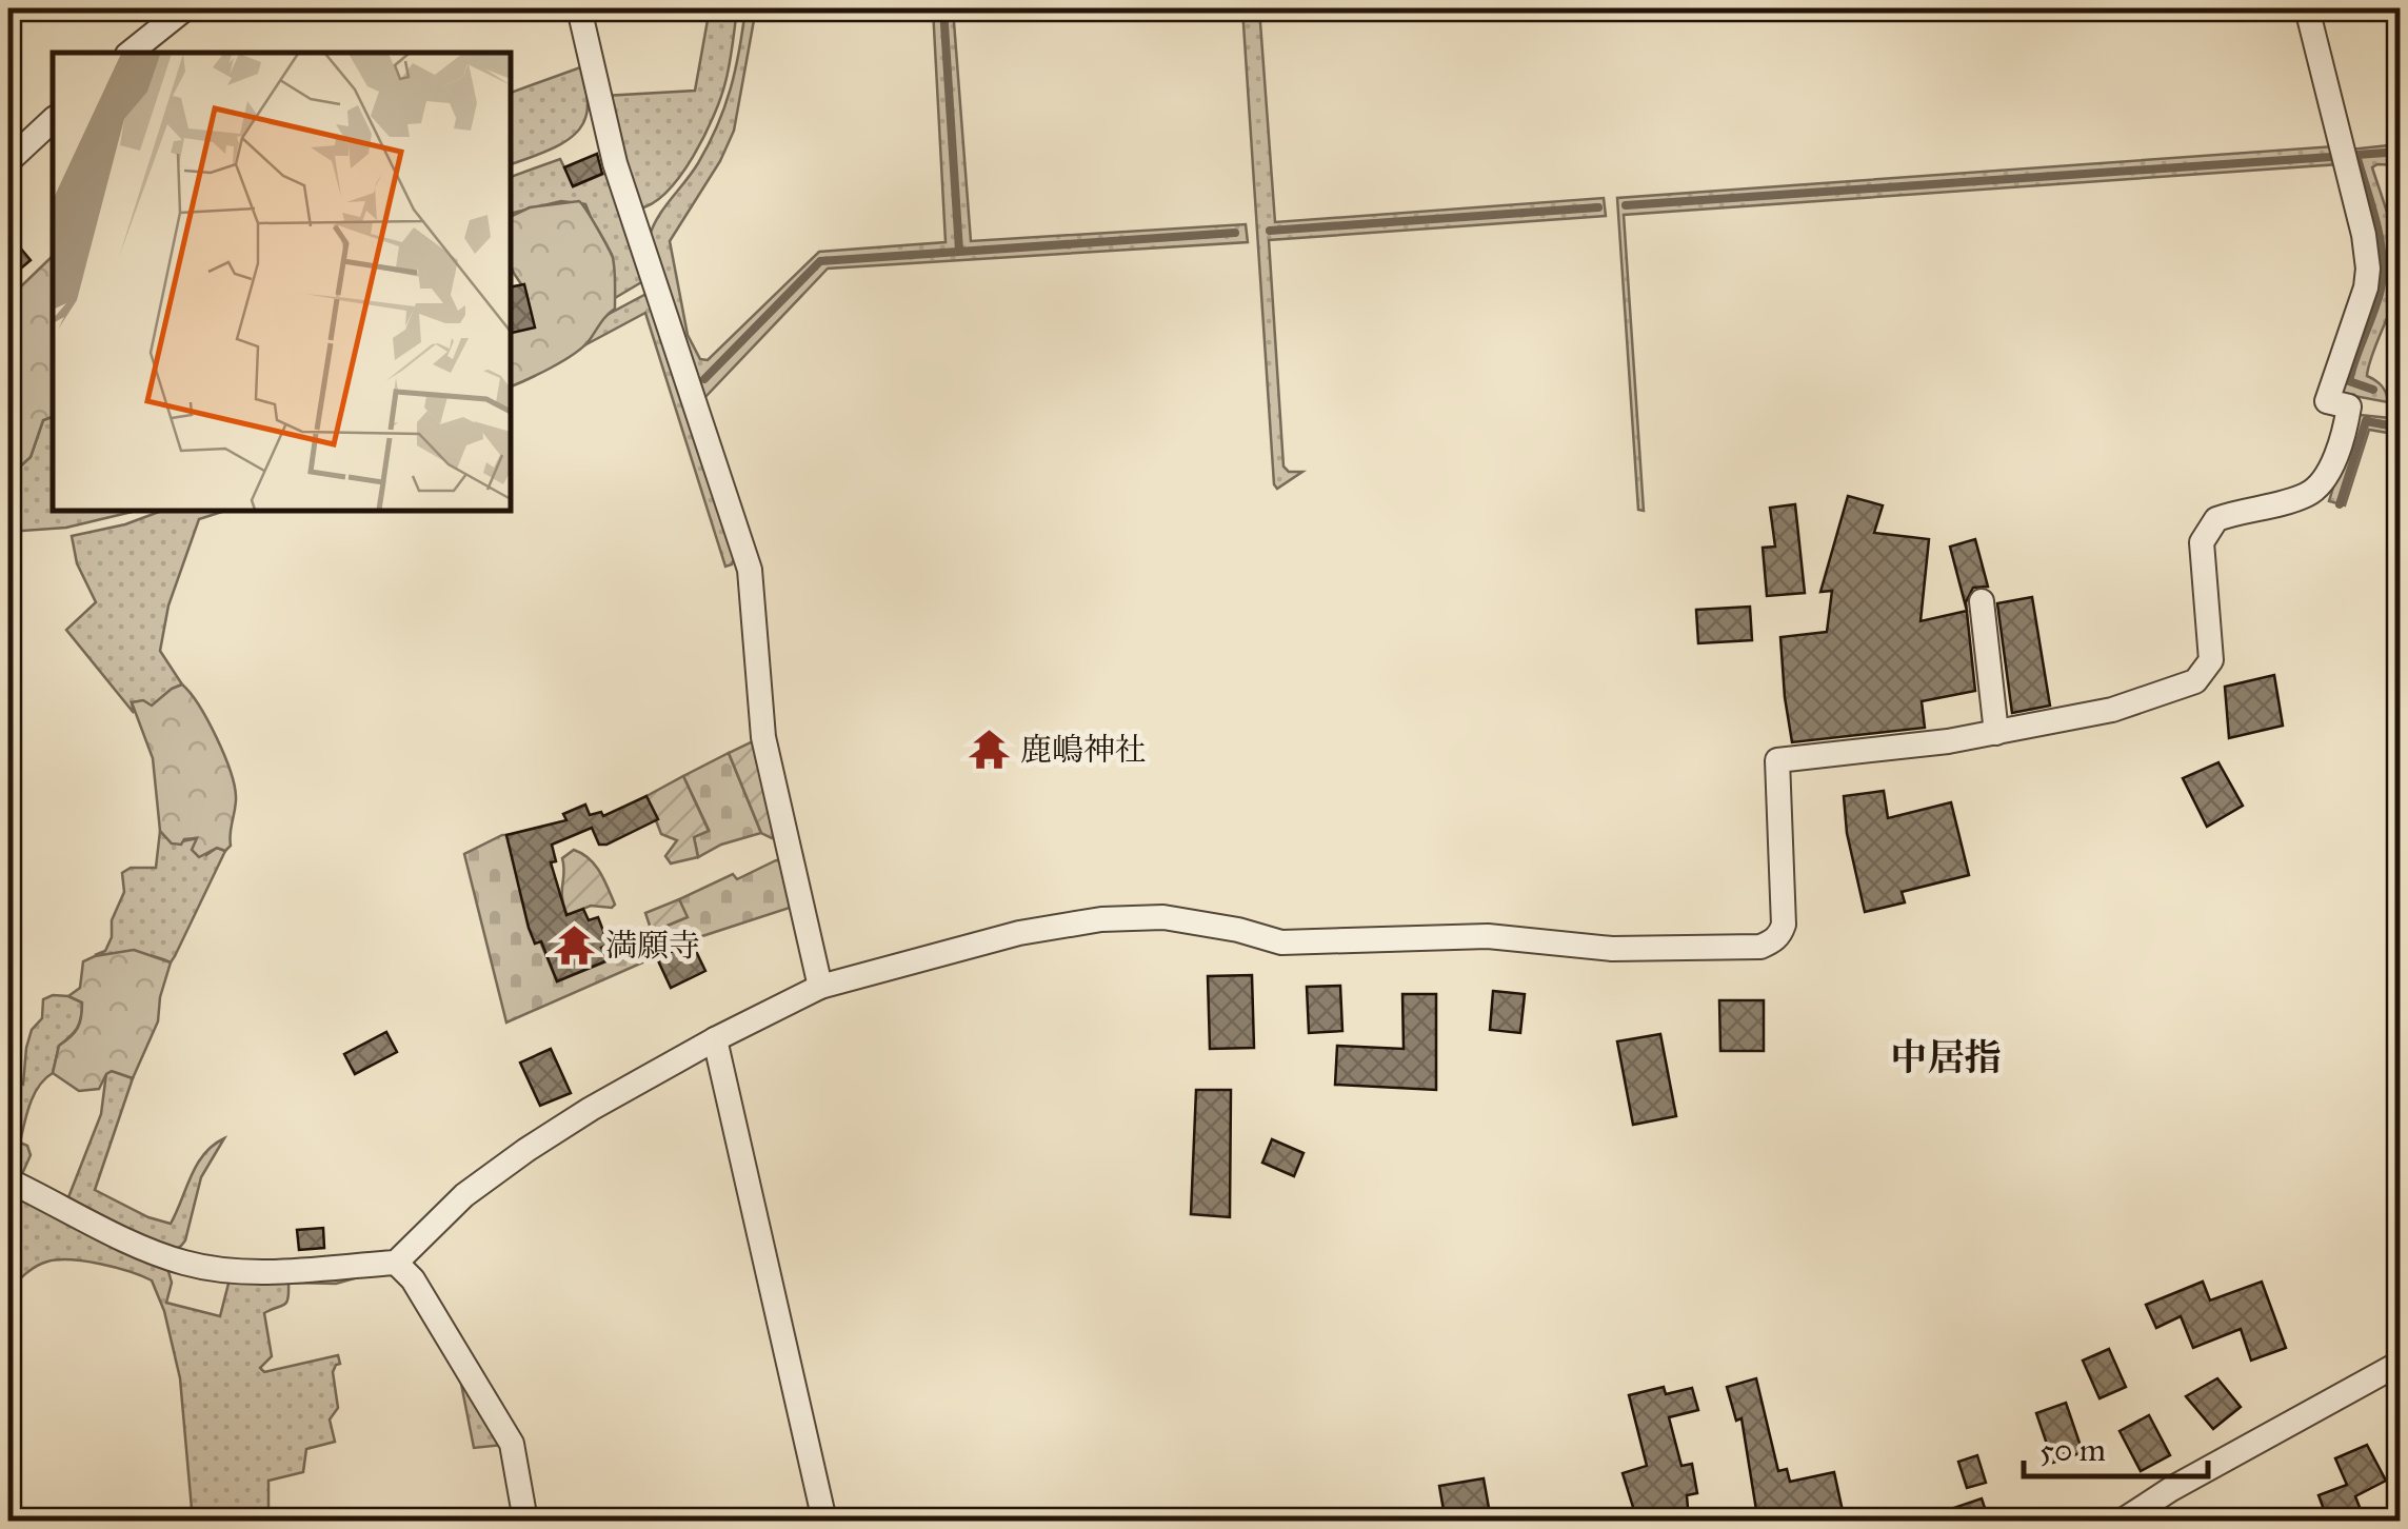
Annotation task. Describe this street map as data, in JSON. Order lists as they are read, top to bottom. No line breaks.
{"districts":["中居指"],"places":{"temple":["鹿嶋神社","満願寺"]},"scale_bar":"50 m"}
